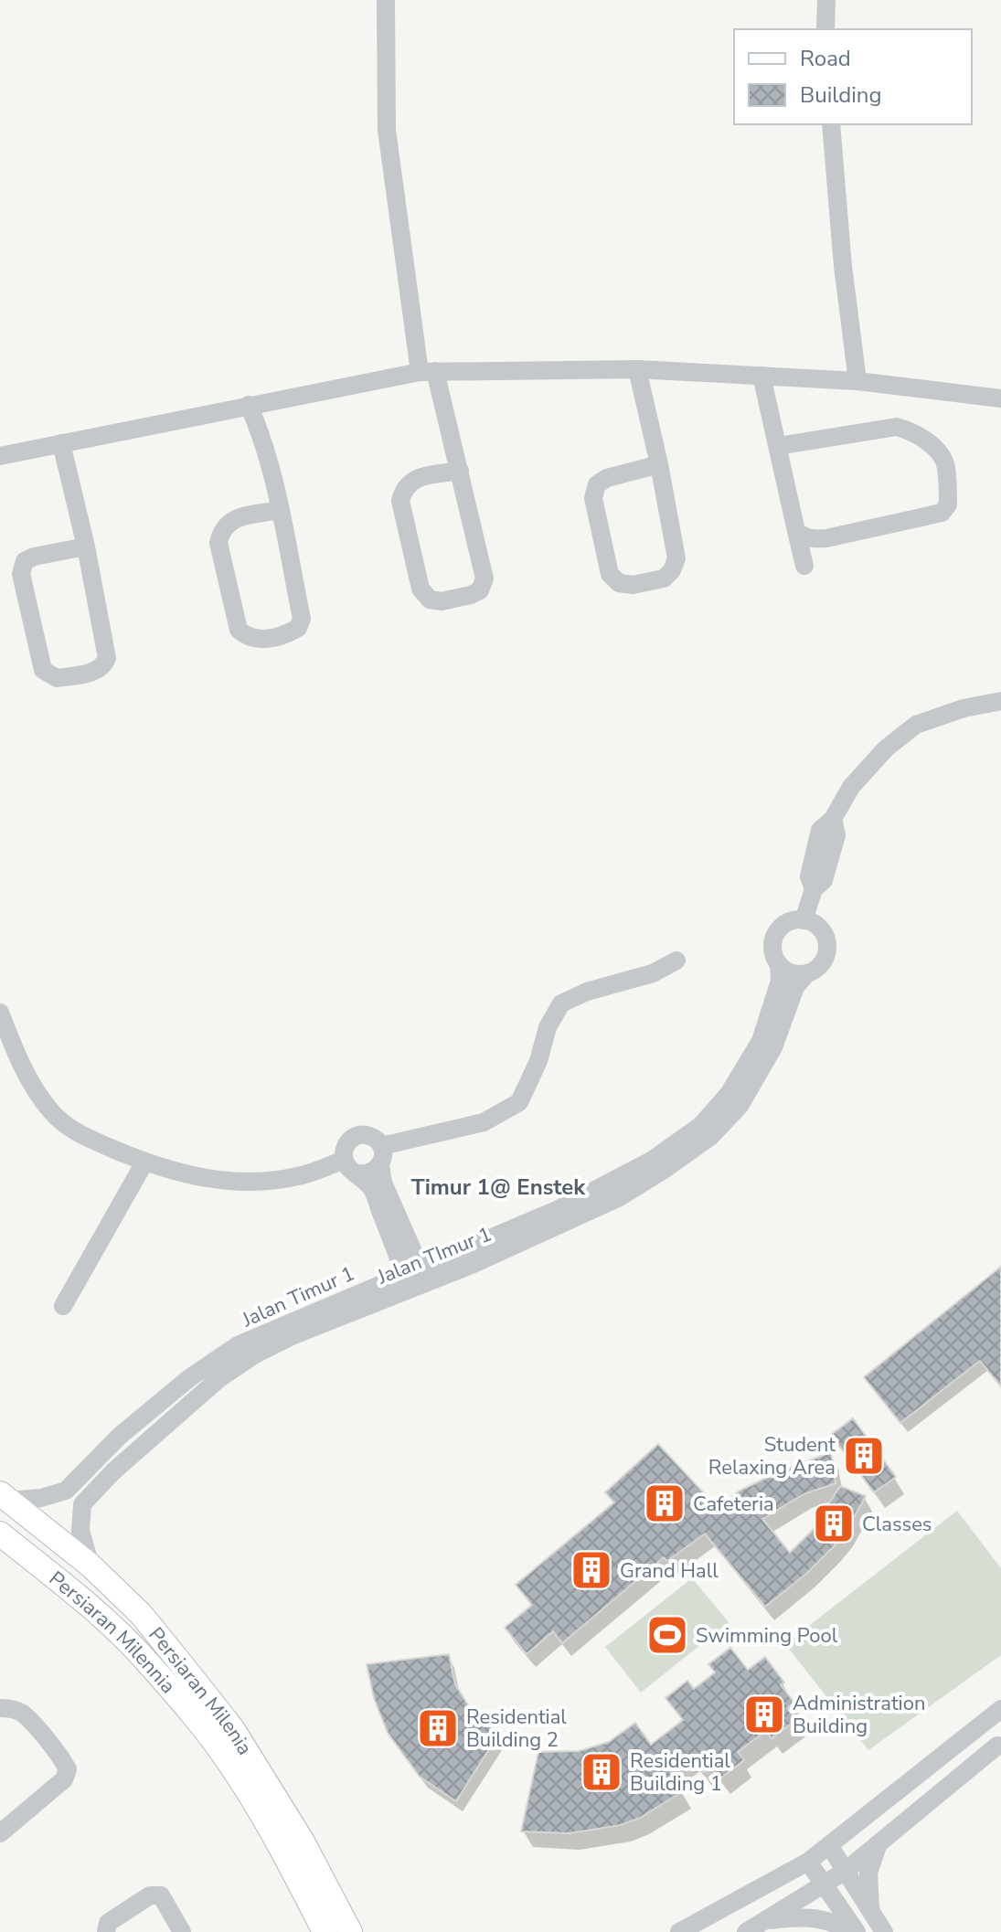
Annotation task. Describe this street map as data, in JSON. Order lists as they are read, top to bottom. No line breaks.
{"streets":{"main road":["Persiaran Milennia","Persiaran Milenia"],"street":["Jalan TImur 1","Jalan Timur 1"]},"crossings":[["Jalan TImur 1","Jalan Timur 1"],["Jalan TImur 1","Persiaran Milenia"],["Jalan Timur 1","Persiaran Milenia"]],"districts":["Timur 1@ Enstek"],"places":{"building":["Student Relaxing Area","Cafeteria","Classes","Grand Hall","Administration Building","Residential Building 2","Residential Building 1"],"sports":["Swimming Pool"]},"legend":["Road","Building"]}
